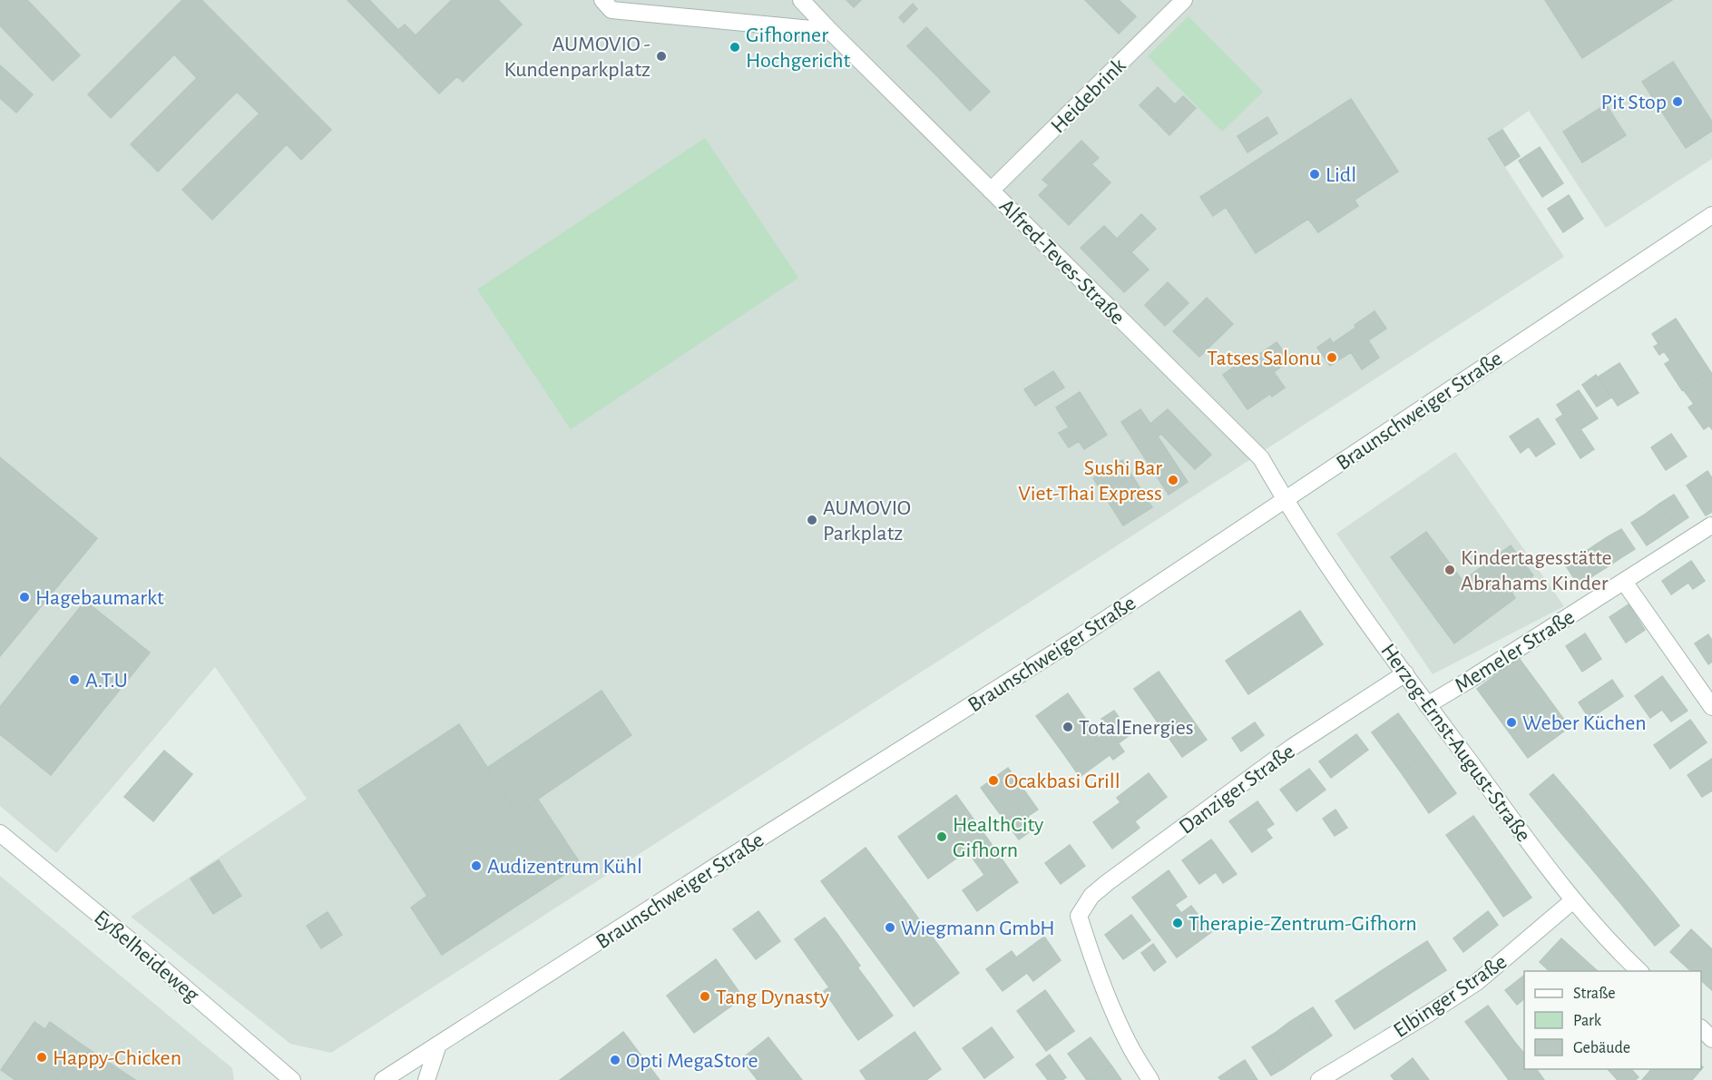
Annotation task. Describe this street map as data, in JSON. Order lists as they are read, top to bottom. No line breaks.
{"streets":{"street":["Heidebrink","Alfred-Teves-Straße","Braunschweiger Straße","Memeler Straße","Herzog-Ernst-August-Straße","Danziger Straße","Eyßelheideweg","Elbinger Straße"]},"crossings":[["Heidebrink","Alfred-Teves-Straße"],["Alfred-Teves-Straße","Braunschweiger Straße"],["Alfred-Teves-Straße","Herzog-Ernst-August-Straße"],["Braunschweiger Straße","Herzog-Ernst-August-Straße"],["Memeler Straße","Herzog-Ernst-August-Straße"],["Herzog-Ernst-August-Straße","Danziger Straße"],["Herzog-Ernst-August-Straße","Elbinger Straße"]],"places":["Gifhorner Hochgericht","AUMOVIO - Kundenparkplatz","Pit Stop","Lidl","Tatses Salonu","Sushi Bar Viet-Thai Express","AUMOVIO Parkplatz","Kindertagesstätte Abrahams Kinder","Hagebaumarkt","A.T.U","Weber Küchen","TotalEnergies","Ocakbasi Grill","HealthCity Gifhorn","Audizentrum Kühl","Therapie-Zentrum-Gifhorn","Wiegmann GmbH","Tang Dynasty","Happy-Chicken","Opti MegaStore"],"legend":["Straße","Park","Gebäude"]}
